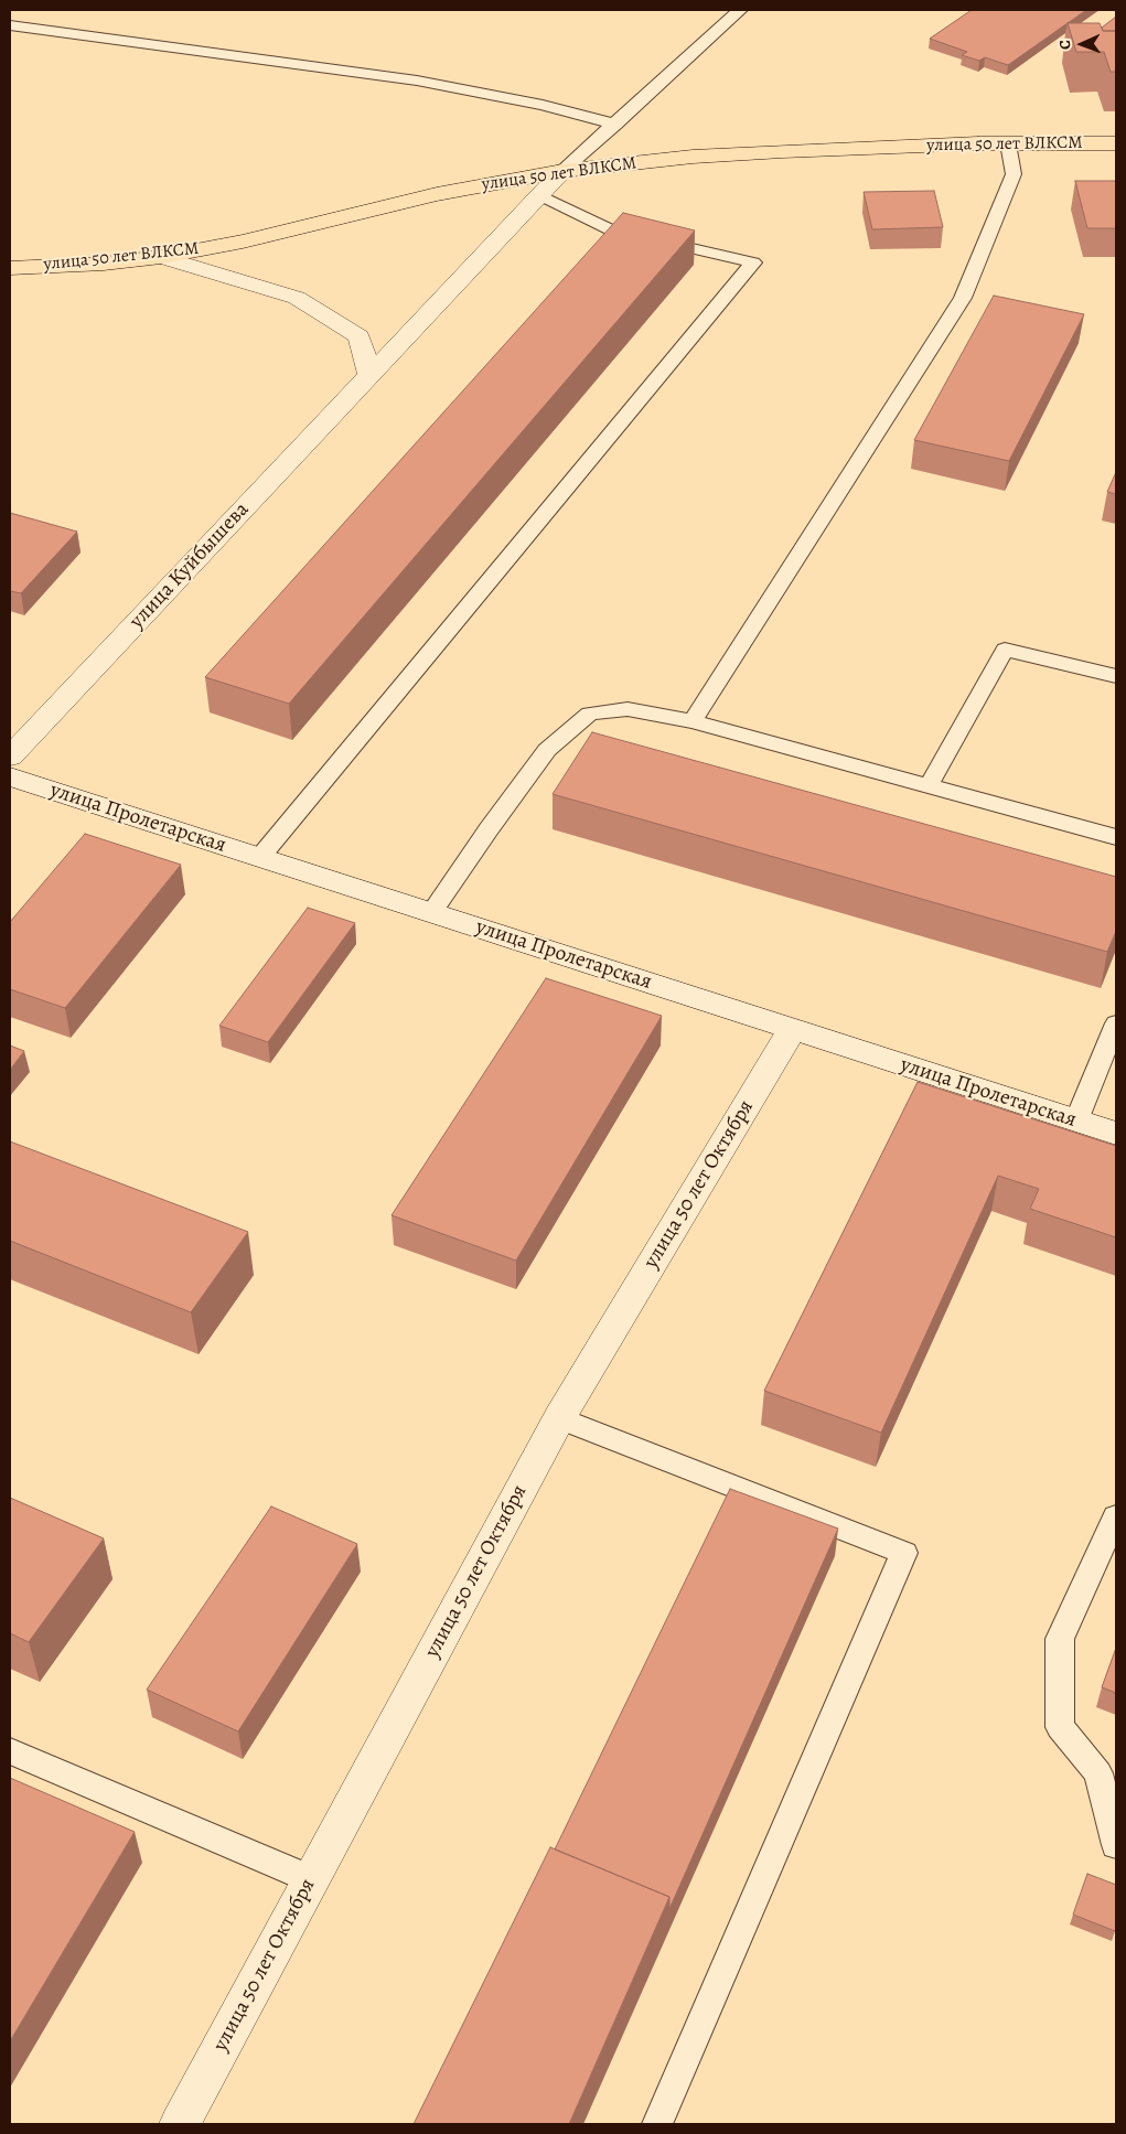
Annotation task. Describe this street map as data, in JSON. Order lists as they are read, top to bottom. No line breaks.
{"streets":{"main road":["улица 50 лет ВЛКСМ"],"street":["улица Куйбышева","улица Пролетарская","улица 50 лет Октября"]},"crossings":[["улица 50 лет ВЛКСМ","улица Куйбышева"],["улица Пролетарская","улица 50 лет Октября"]],"north":"left"}
